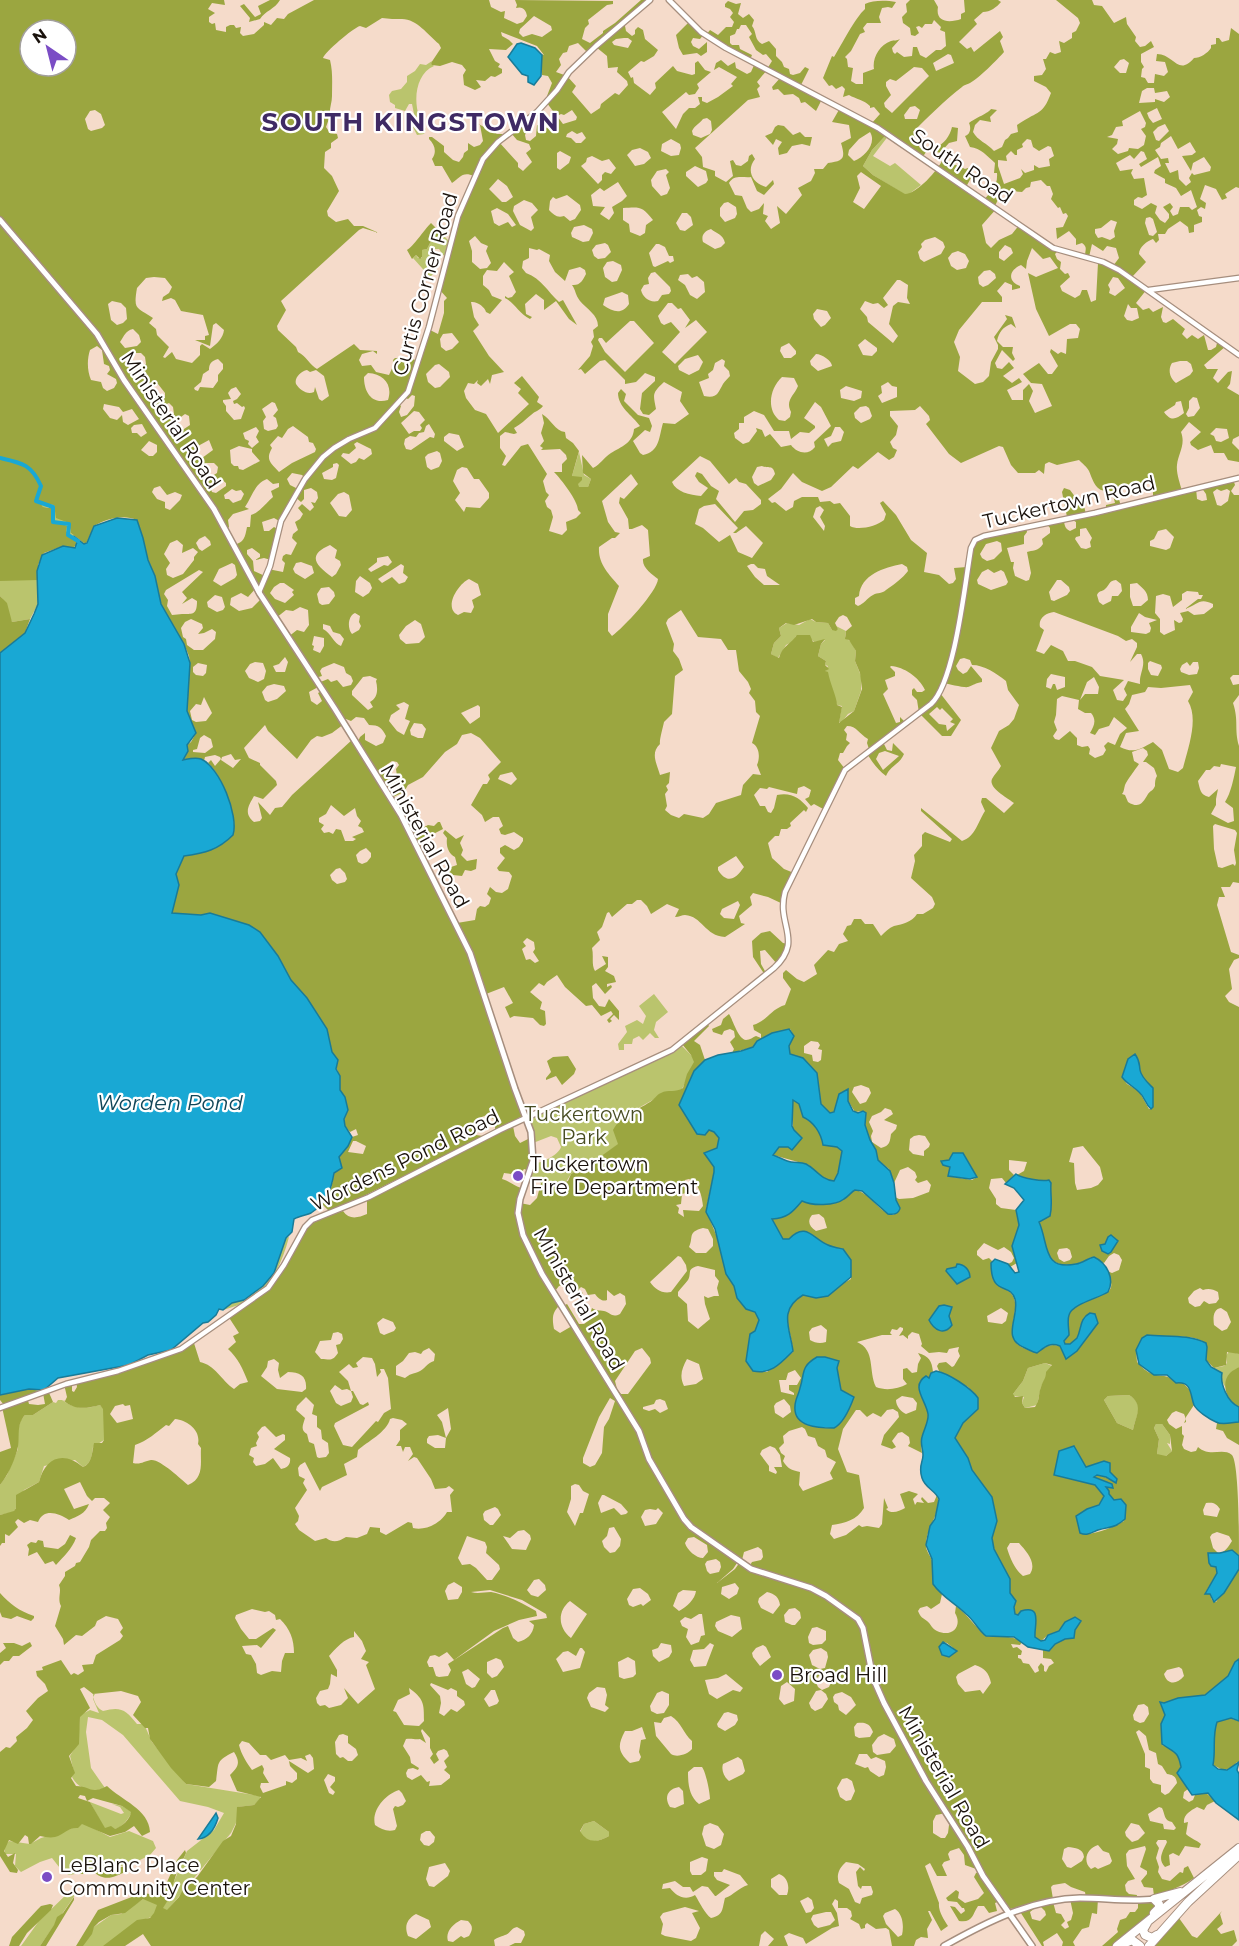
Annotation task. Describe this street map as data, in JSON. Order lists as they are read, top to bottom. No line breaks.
{"streets":{"main road":["Ministerial Road"],"street":["South Road","Curtis Corner Road","Tuckertown Road","Wordens Pond Road"]},"crossings":[["Curtis Corner Road","Ministerial Road"],["Ministerial Road","Tuckertown Road"],["Ministerial Road","Wordens Pond Road"],["Tuckertown Road","Wordens Pond Road"]],"districts":["SOUTH KINGSTOWN"],"water":["Worden Pond"],"parks":["Tuckertown Park"],"places":["Tuckertown Fire Department","Broad Hill","LeBlanc Place Community Center"],"north":"top left"}
